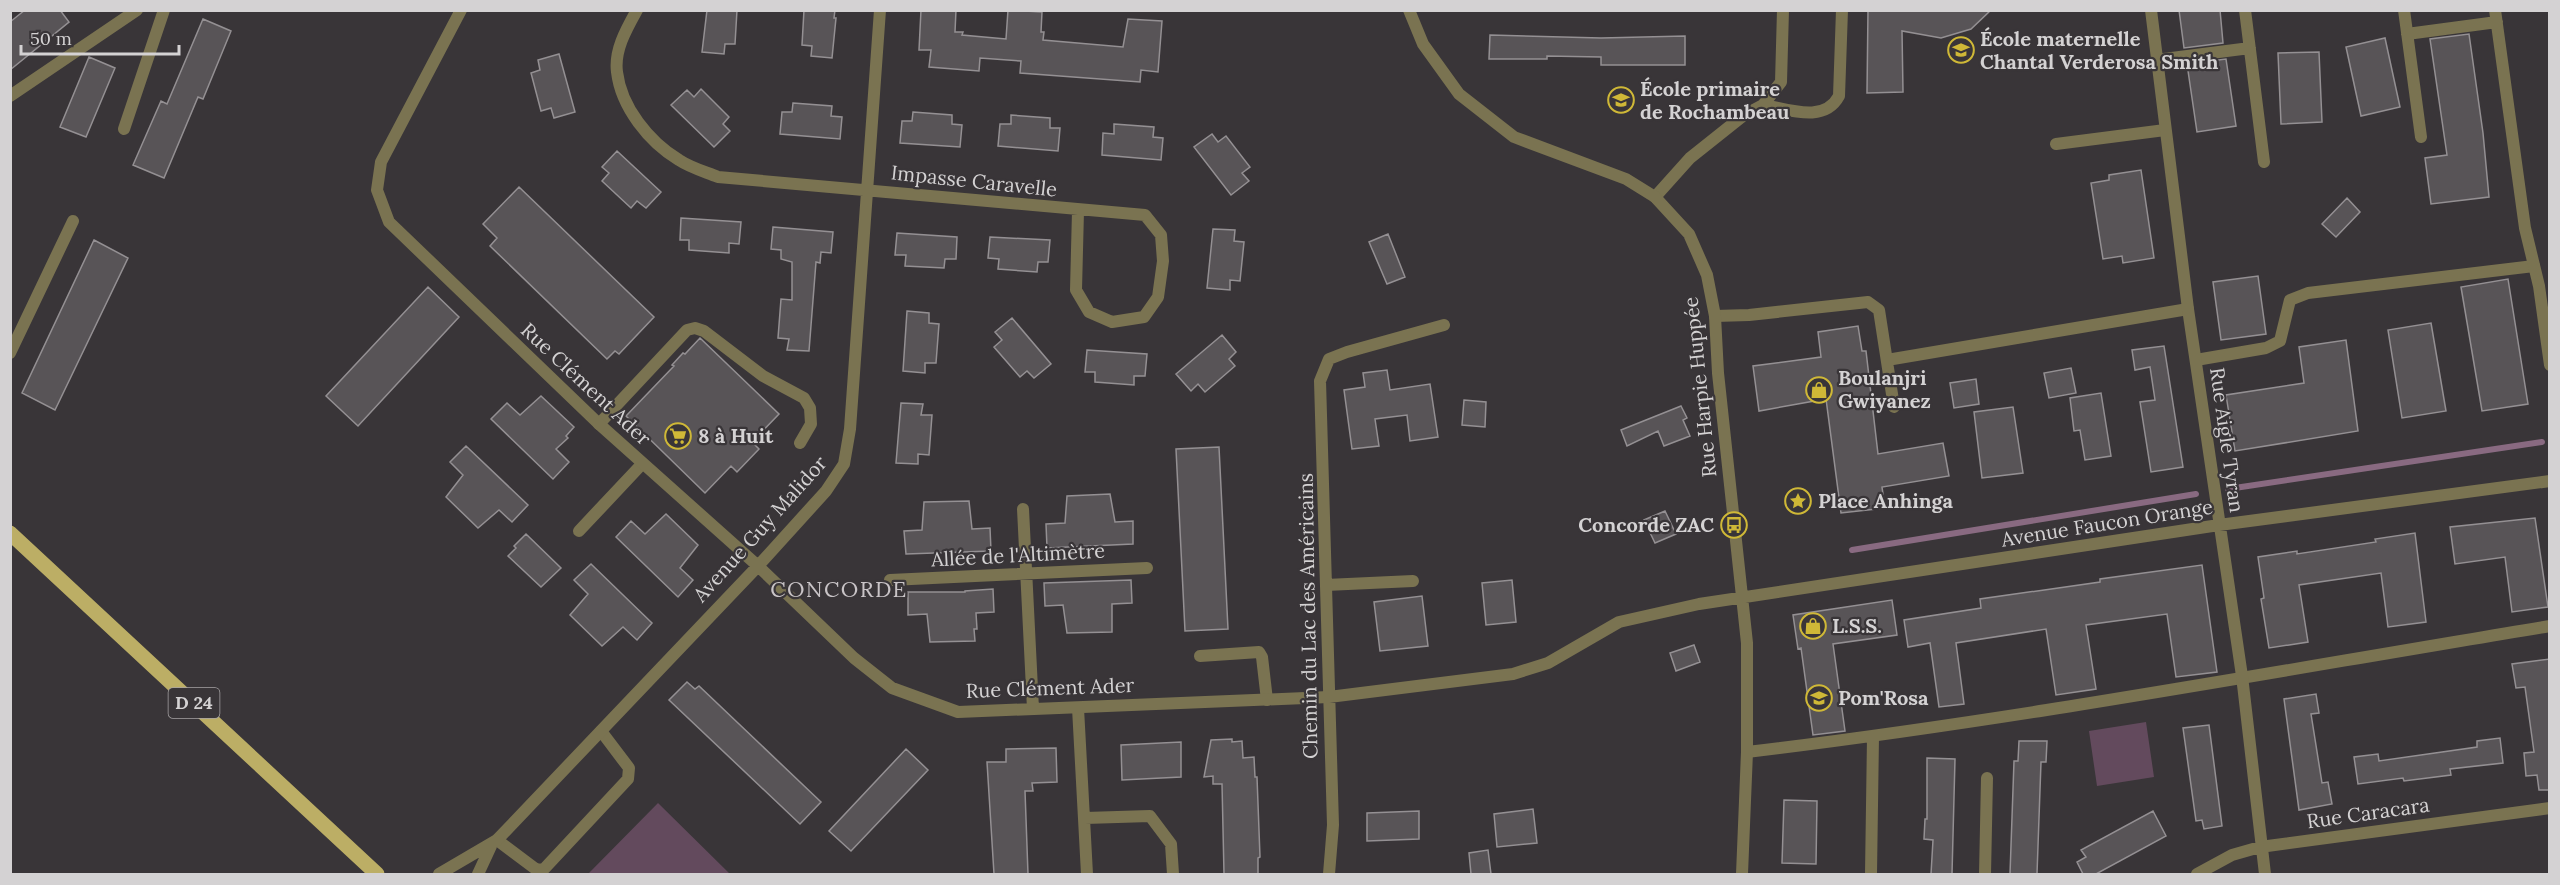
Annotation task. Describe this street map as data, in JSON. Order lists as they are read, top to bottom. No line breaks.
{"streets":{"main road":["D 24"],"street":["Impasse Caravelle","Rue Clément Ader","Rue Harpie Huppée","Rue Aigle Tyran","Avenue Faucon Orange","Avenue Guy Malidor","Allée de l'Altimètre","Chemin du Lac des Américains","Rue Caracara"]},"crossings":[["Impasse Caravelle","Avenue Guy Malidor"],["Rue Clément Ader","Rue Harpie Huppée"],["Rue Clément Ader","Avenue Faucon Orange"],["Rue Clément Ader","Avenue Guy Malidor"],["Rue Clément Ader","Chemin du Lac des Américains"],["Rue Harpie Huppée","Avenue Faucon Orange"],["Rue Aigle Tyran","Avenue Faucon Orange"],["Rue Aigle Tyran","Rue Caracara"]],"districts":["CONCORDE"],"places":{"school or university":["École maternelle Chantal Verderosa Smith","École primaire de Rochambeau","Pom'Rosa"],"shop":["Boulanjri Gwiyanez","L.S.S."],"supermarket":["8 à Huit"],"place":["Place Anhinga"],"bus stop":["Concorde ZAC"]},"scale_bar":"50 m"}
